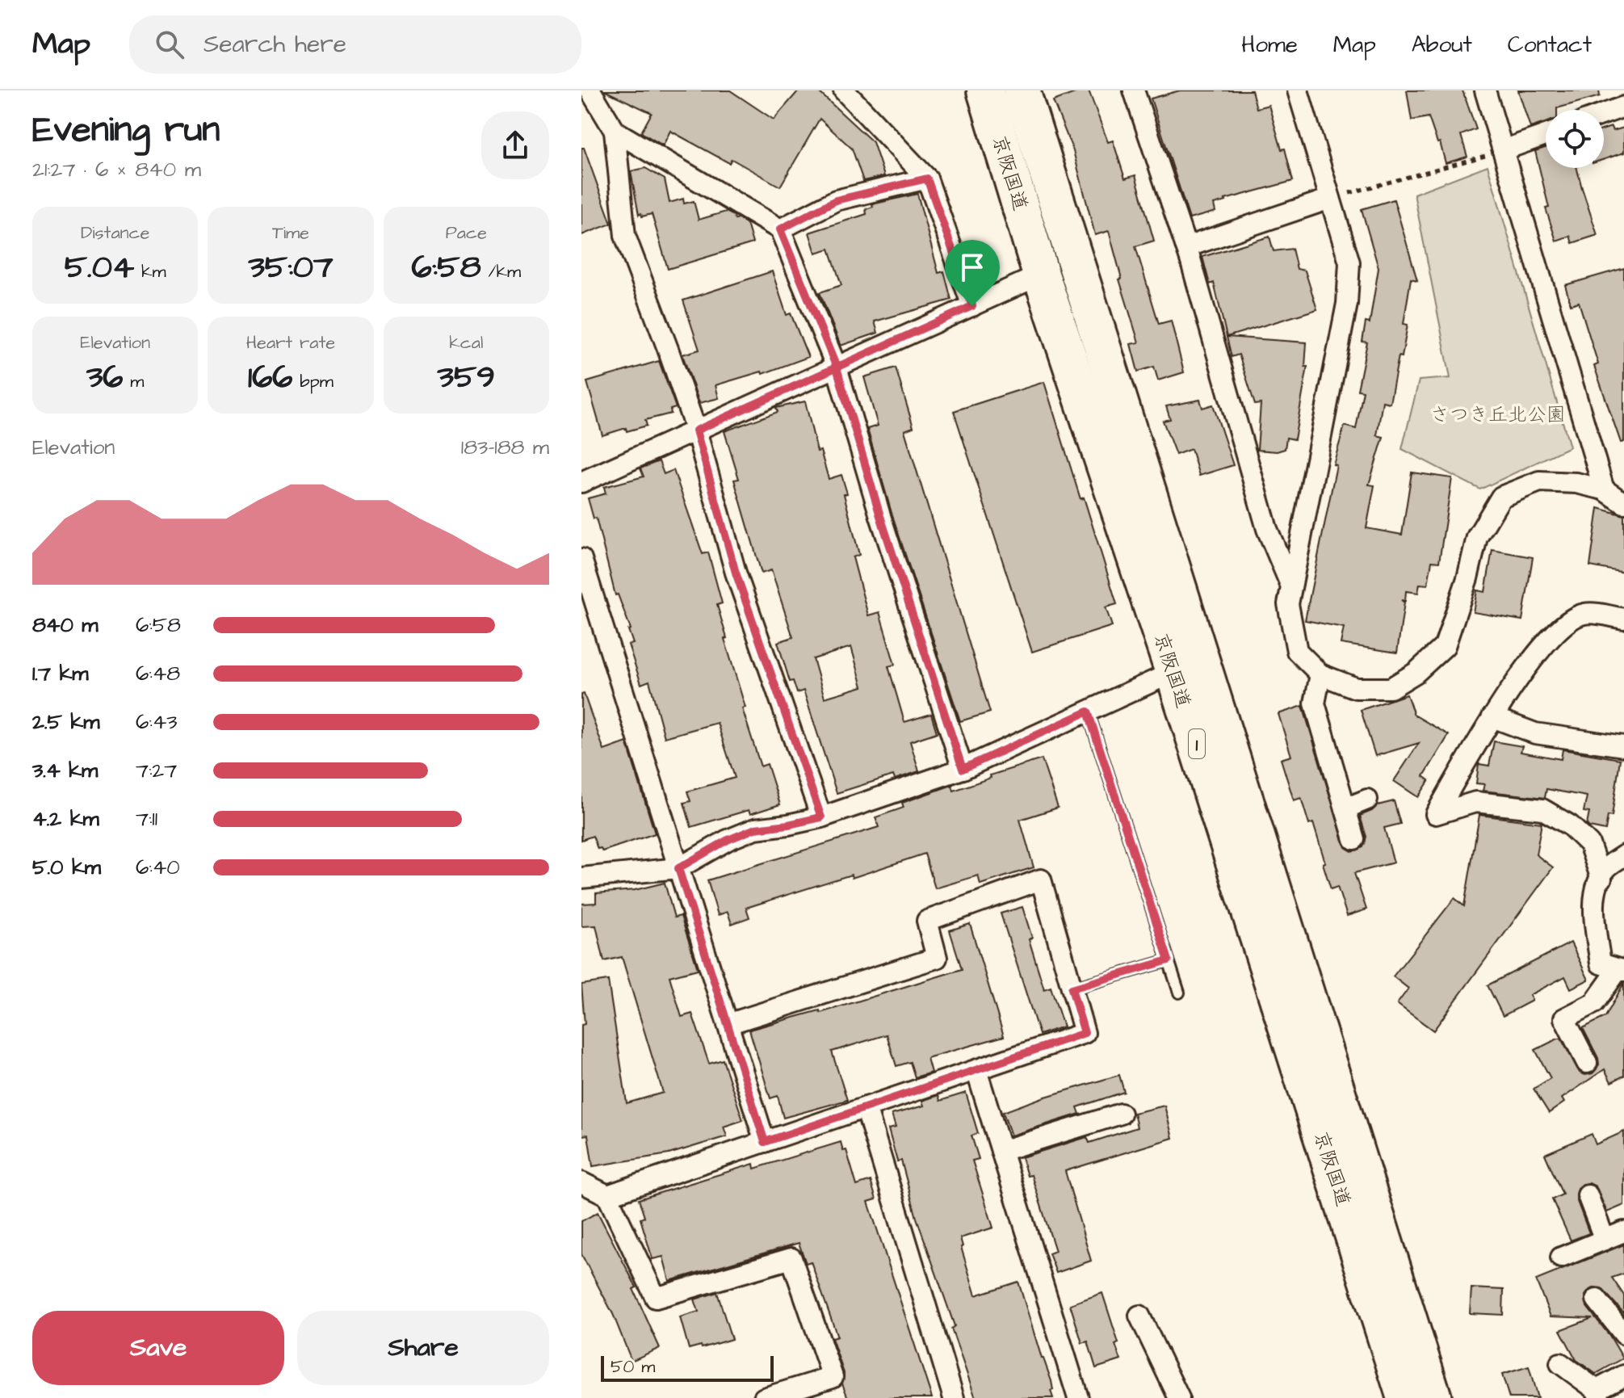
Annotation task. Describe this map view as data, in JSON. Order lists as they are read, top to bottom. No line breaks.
{"streets":{"highway":["京阪国道","1"]},"parks":["さつき丘北公園"],"scale_bar":"50 m","page":{"header":"Map","search":"Search here","nav":["Home","Map","About","Contact"],"heading":["Evening run","21:27 · 6 × 840 m"],"stats":[["Distance","5.04 km"],["Time","35:07"],["Pace","6:58 /km"],["Elevation","36 m"],["Heart rate","166 bpm"],["kcal","359"]],"chart":["Elevation","183–188 m"],"list":[{"name":"840 m","note":"6:58"},{"name":"1.7 km","note":"6:48"},{"name":"2.5 km","note":"6:43"},{"name":"3.4 km","note":"7:27"},{"name":"4.2 km","note":"7:11"},{"name":"5.0 km","note":"6:40"}],"buttons":["Save","Share"],"scale":"50 m"}}
